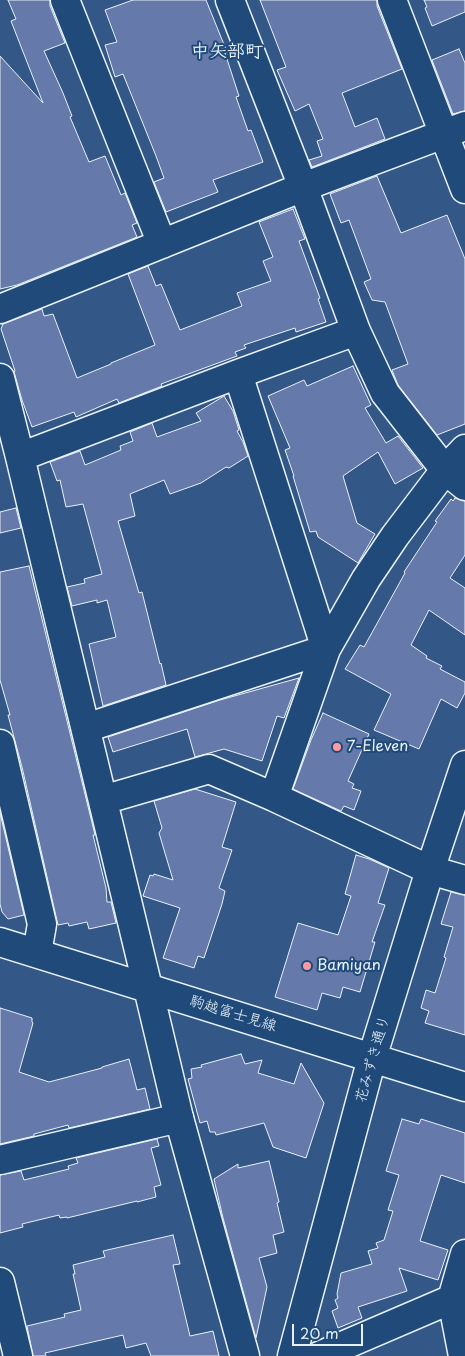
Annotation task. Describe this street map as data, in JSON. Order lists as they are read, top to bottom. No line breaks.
{"streets":{"street":["駒越富士見線","花みずき通り"]},"crossings":[["駒越富士見線","花みずき通り"]],"districts":["中矢部町"],"places":["7-Eleven","Bamiyan"],"scale_bar":"20 m"}
